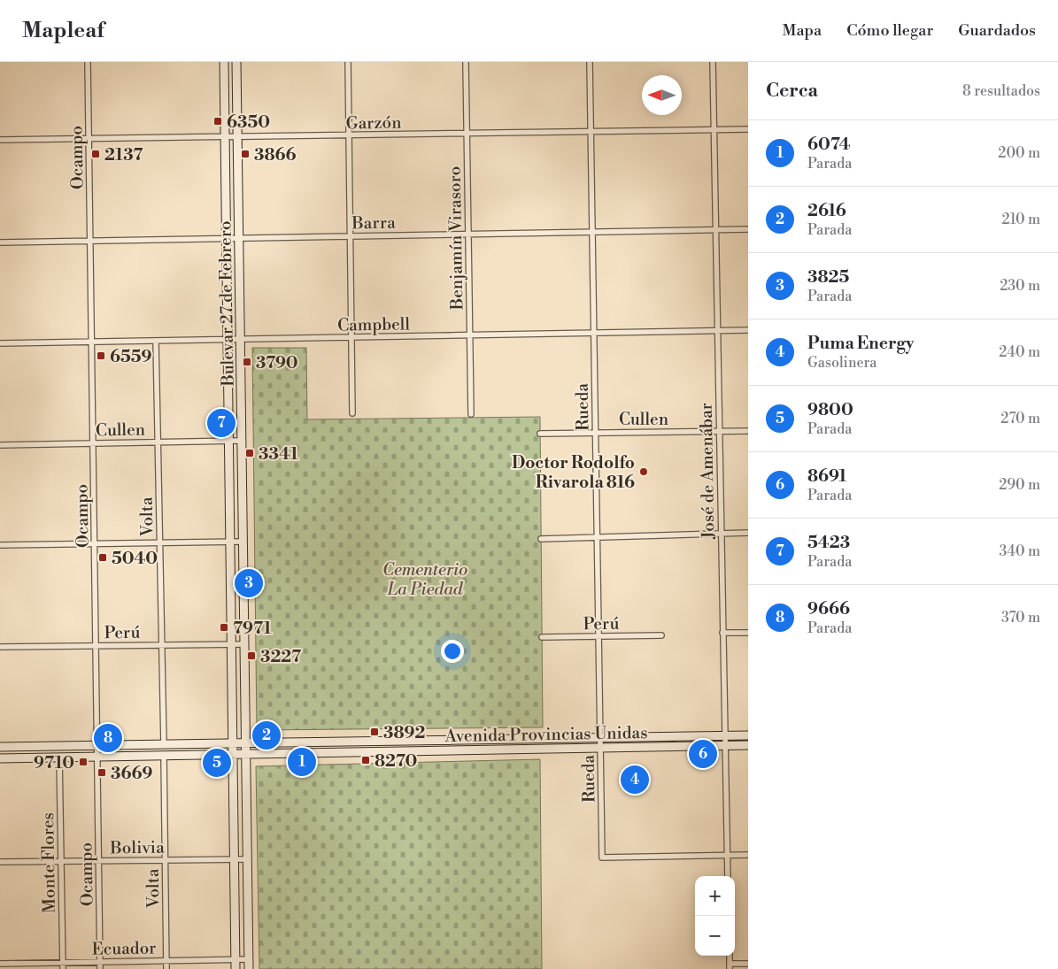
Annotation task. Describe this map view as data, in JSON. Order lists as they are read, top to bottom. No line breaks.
{"streets":{"main road":["Bulevar 27 de Febrero","Avenida Provincias Unidas"],"street":["Garzón","Ocampo","Barra","Benjamín Virasoro","Campbell","Rueda","Cullen","José de Amenábar","Volta","Perú","Bolivia","Monte Flores","Ecuador"]},"crossings":[["Garzón","Ocampo"],["Garzón","Benjamín Virasoro"],["Garzón","Bulevar 27 de Febrero"],["Garzón","Rueda"],["Garzón","José de Amenábar"],["Ocampo","Barra"],["Ocampo","Campbell"],["Ocampo","Cullen"],["Ocampo","Perú"],["Ocampo","Avenida Provincias Unidas"],["Ocampo","Bolivia"],["Ocampo","Ecuador"],["Barra","Benjamín Virasoro"],["Barra","Bulevar 27 de Febrero"],["Barra","Rueda"],["Barra","José de Amenábar"],["Benjamín Virasoro","Campbell"],["Bulevar 27 de Febrero","Campbell"],["Bulevar 27 de Febrero","Cullen"],["Bulevar 27 de Febrero","Perú"],["Bulevar 27 de Febrero","Avenida Provincias Unidas"],["Bulevar 27 de Febrero","Bolivia"],["Bulevar 27 de Febrero","Ecuador"],["Campbell","Rueda"],["Campbell","José de Amenábar"],["Campbell","Volta"],["Rueda","Cullen"],["Rueda","José de Amenábar"],["Rueda","Perú"],["Rueda","Avenida Provincias Unidas"],["Cullen","José de Amenábar"],["Cullen","Volta"],["José de Amenábar","Avenida Provincias Unidas"],["Volta","Perú"],["Volta","Avenida Provincias Unidas"],["Volta","Bolivia"],["Volta","Ecuador"],["Avenida Provincias Unidas","Monte Flores"],["Bolivia","Monte Flores"],["Monte Flores","Ecuador"]],"parks":["Cementerio La Piedad"],"places":{"transit":["6350","2137","3866","6559","3790","3341","5040","7971","3227","3892","8270","9710","3669"],"other":["Doctor Rodolfo Rivarola 816"]},"north":"left","page":{"header":"Mapleaf","nav":["Mapa","Cómo llegar","Guardados"],"heading":["Cerca","8 resultados"],"list":[{"mark":"1","name":"6074","note":"Parada","value":"200 m"},{"mark":"2","name":"2616","note":"Parada","value":"210 m"},{"mark":"3","name":"3825","note":"Parada","value":"230 m"},{"mark":"4","name":"Puma Energy","note":"Gasolinera","value":"240 m"},{"mark":"5","name":"9800","note":"Parada","value":"270 m"},{"mark":"6","name":"8691","note":"Parada","value":"290 m"},{"mark":"7","name":"5423","note":"Parada","value":"340 m"},{"mark":"8","name":"9666","note":"Parada","value":"370 m"}],"pins":["7","3","2","8","6","1","5","4"],"map_buttons":["+","−"]}}
